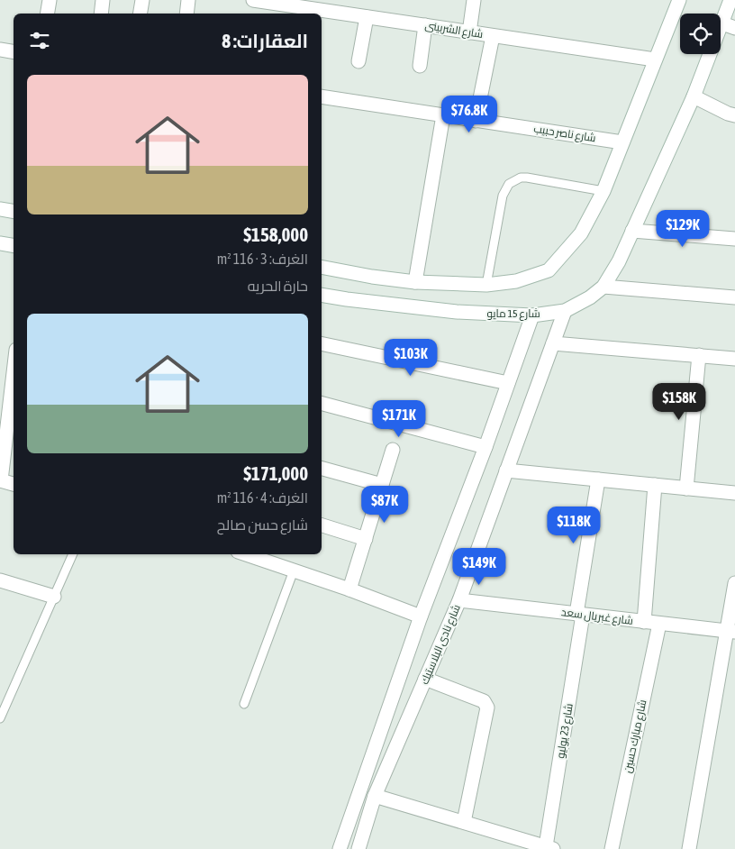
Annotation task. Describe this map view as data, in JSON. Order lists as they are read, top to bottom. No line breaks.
{"streets":{"street":["شارع الشربينى","شارع ناصر حبيب","شارع 15 مايو","شارع غبريال سعد","شارع نادى البلاستيك","شارع 23 يوليو","شارع مبارك حسين"]},"crossings":[["شارع 15 مايو","شارع نادى البلاستيك"],["شارع غبريال سعد","شارع نادى البلاستيك"],["شارع غبريال سعد","شارع 23 يوليو"],["شارع غبريال سعد","شارع مبارك حسين"]],"page":{"heading":"العقارات: 8","list":[{"name":"$158,000","note":"الغرف: 3 · 116 m² · حارة الحريه"},{"name":"$171,000","note":"الغرف: 4 · 116 m² · شارع حسن صالح"}],"price":["$76.8K","$129K","$103K","$158K","$171K","$87K","$118K","$149K"]}}
